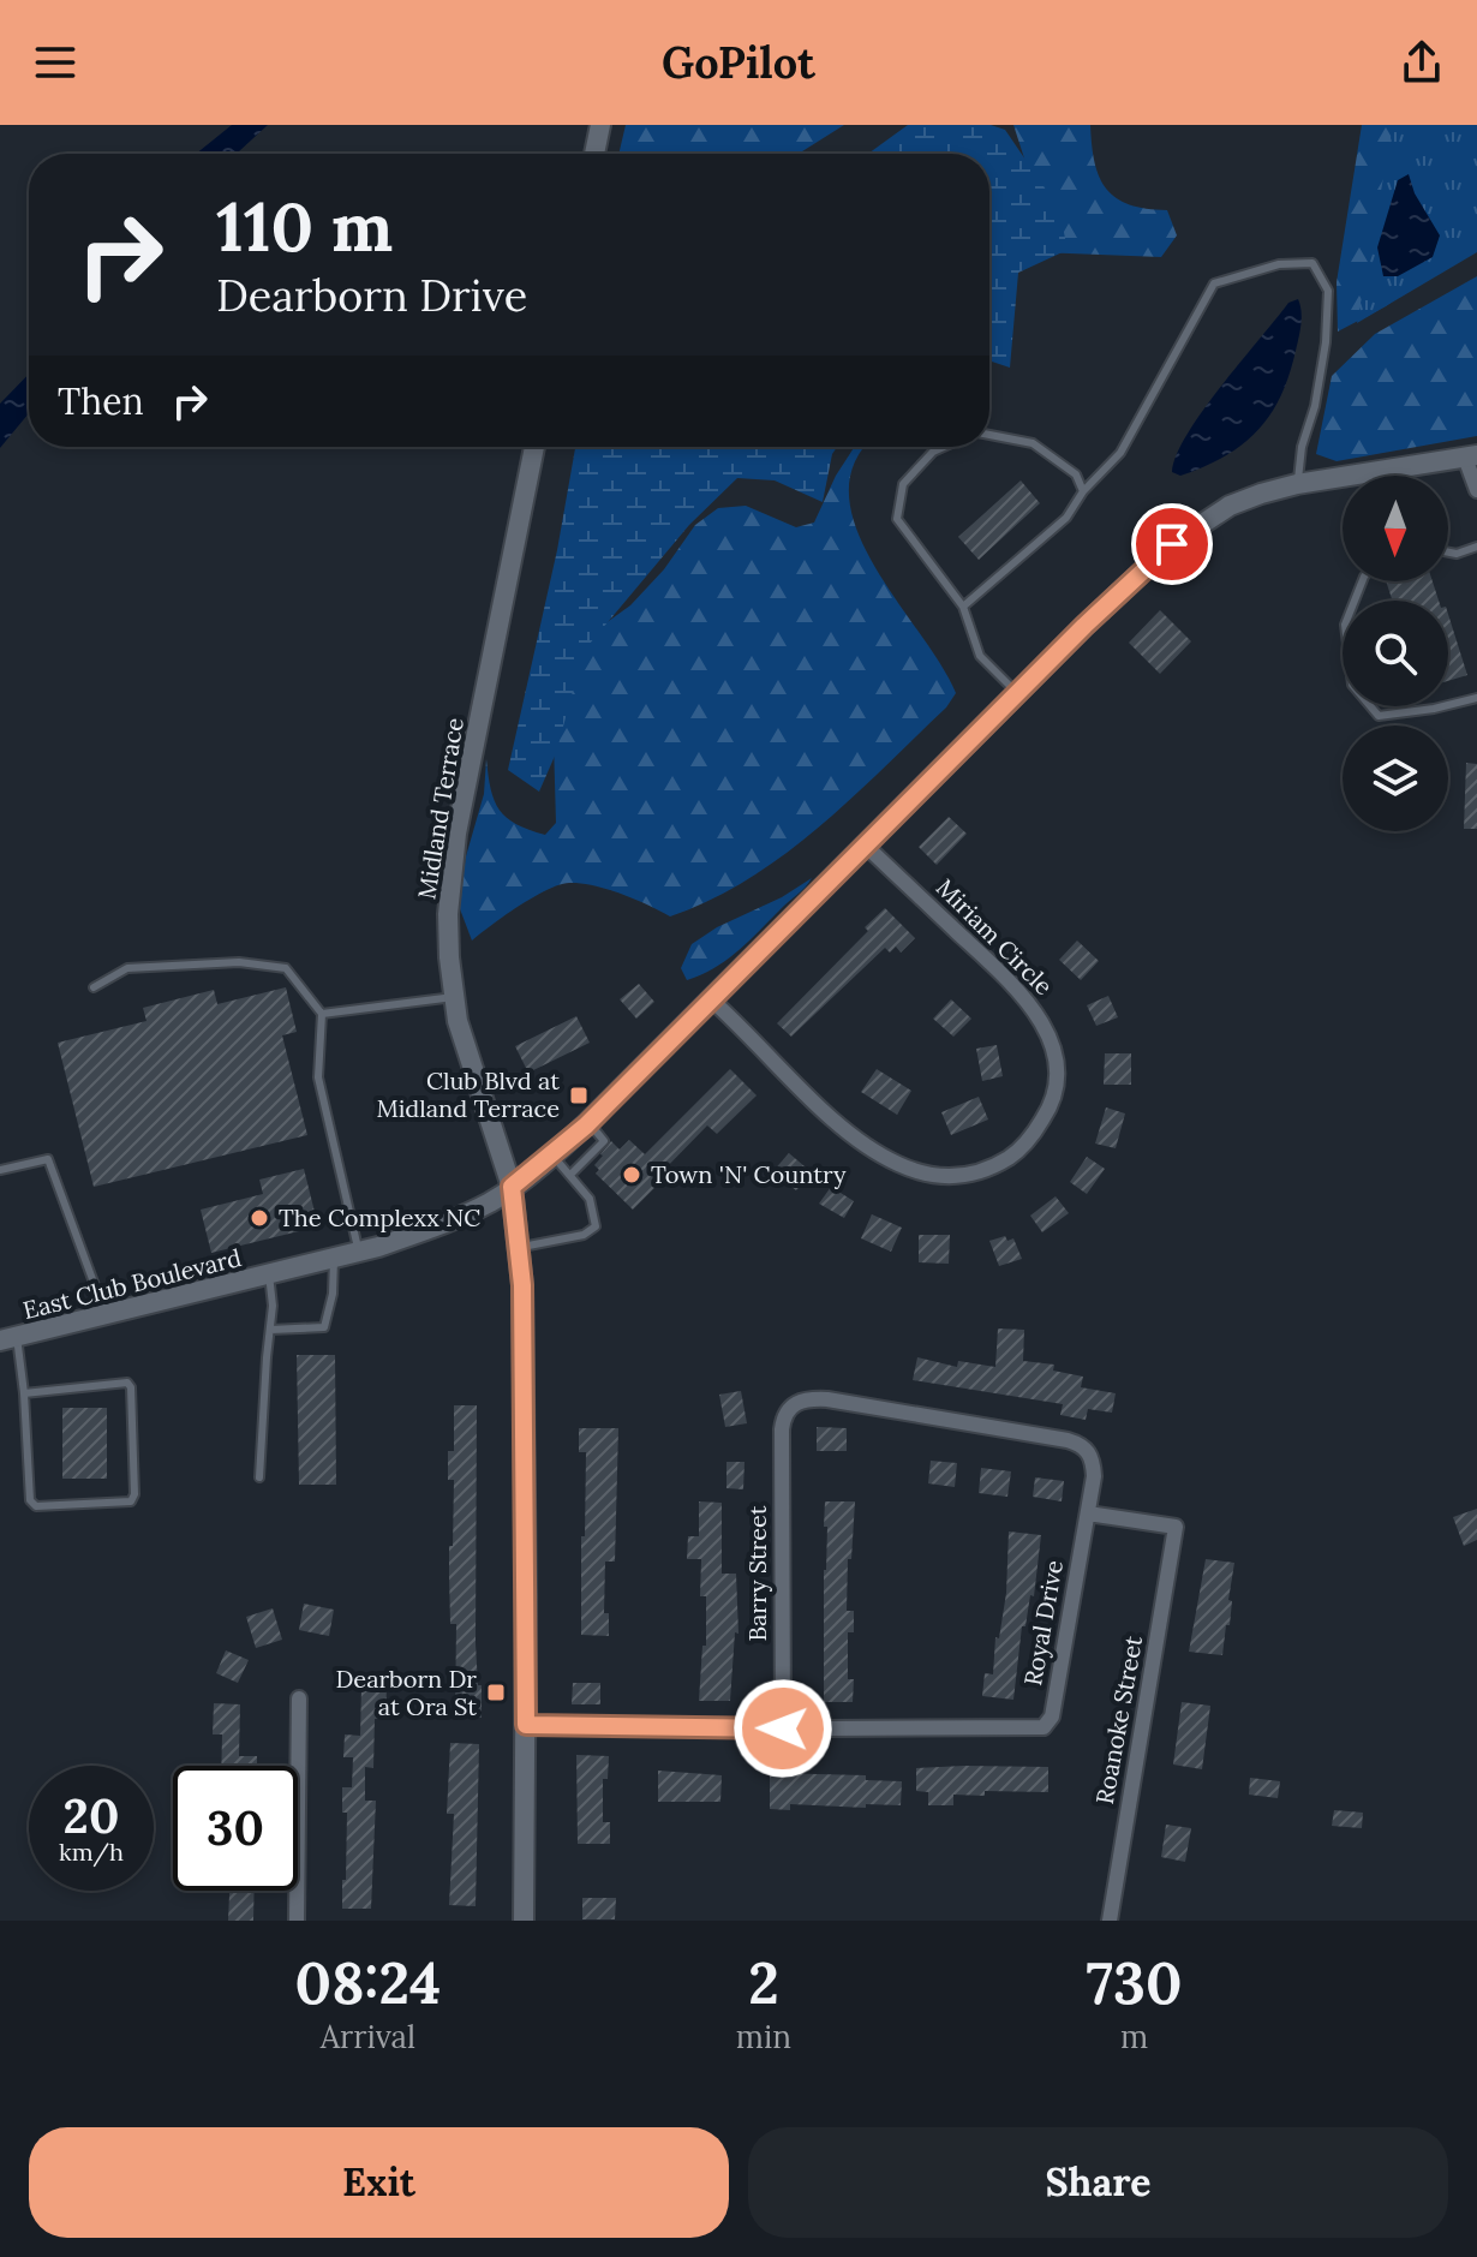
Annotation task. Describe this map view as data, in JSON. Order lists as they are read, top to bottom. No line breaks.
{"streets":{"street":["Midland Terrace","Miriam Circle","East Club Boulevard","Barry Street","Royal Drive","Roanoke Street"]},"crossings":[["Midland Terrace","East Club Boulevard"],["Miriam Circle","East Club Boulevard"],["Barry Street","Royal Drive"],["Royal Drive","Roanoke Street"]],"places":{"transit":["Club Blvd at Midland Terrace","Dearborn Dr at Ora St"],"other":["Town 'N' Country","The Complexx NC"]},"north":"bottom","page":{"header":"GoPilot","turn":["110 m","Dearborn Drive"],"then":"Then","speed":"20 km/h","limit":"30","eta":["08:24","Arrival","2","min","730","m"],"buttons":["Exit","Share"]}}
